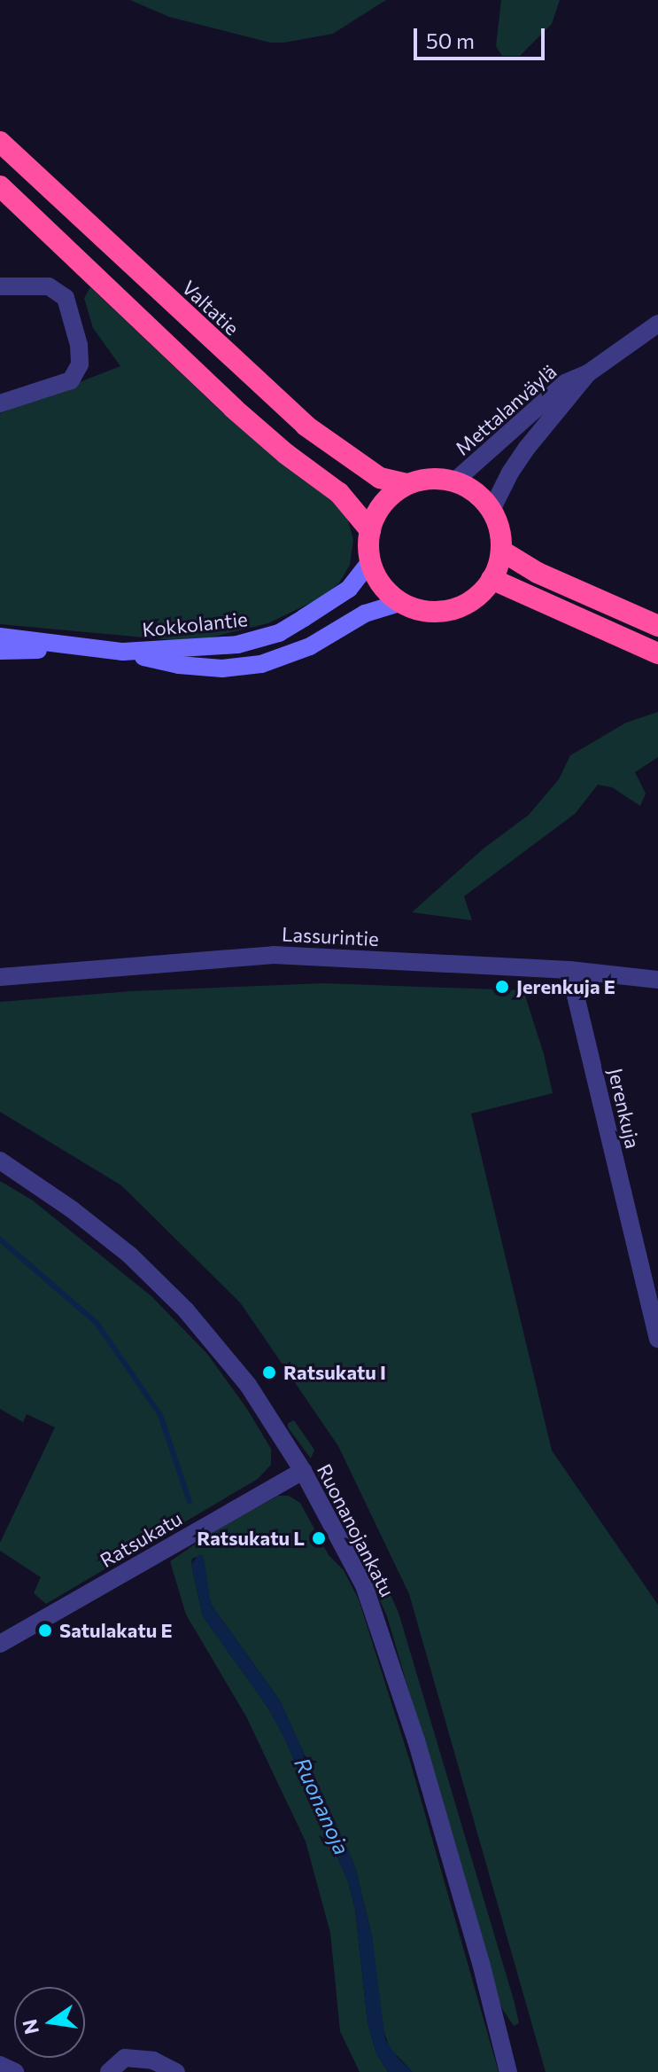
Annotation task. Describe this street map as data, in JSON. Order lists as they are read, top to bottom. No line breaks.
{"streets":{"highway":["Valtatie"],"main road":["Kokkolantie"],"street":["Mettalanväylä","Lassurintie","Jerenkuja","Ruonanojankatu","Ratsukatu"]},"crossings":[["Valtatie","Mettalanväylä"],["Valtatie","Kokkolantie"],["Mettalanväylä","Kokkolantie"],["Lassurintie","Jerenkuja"],["Ruonanojankatu","Ratsukatu"]],"water":["Ruonanoja"],"places":["Jerenkuja E","Ratsukatu I","Ratsukatu L","Satulakatu E"],"scale_bar":"50 m","north":"left"}
